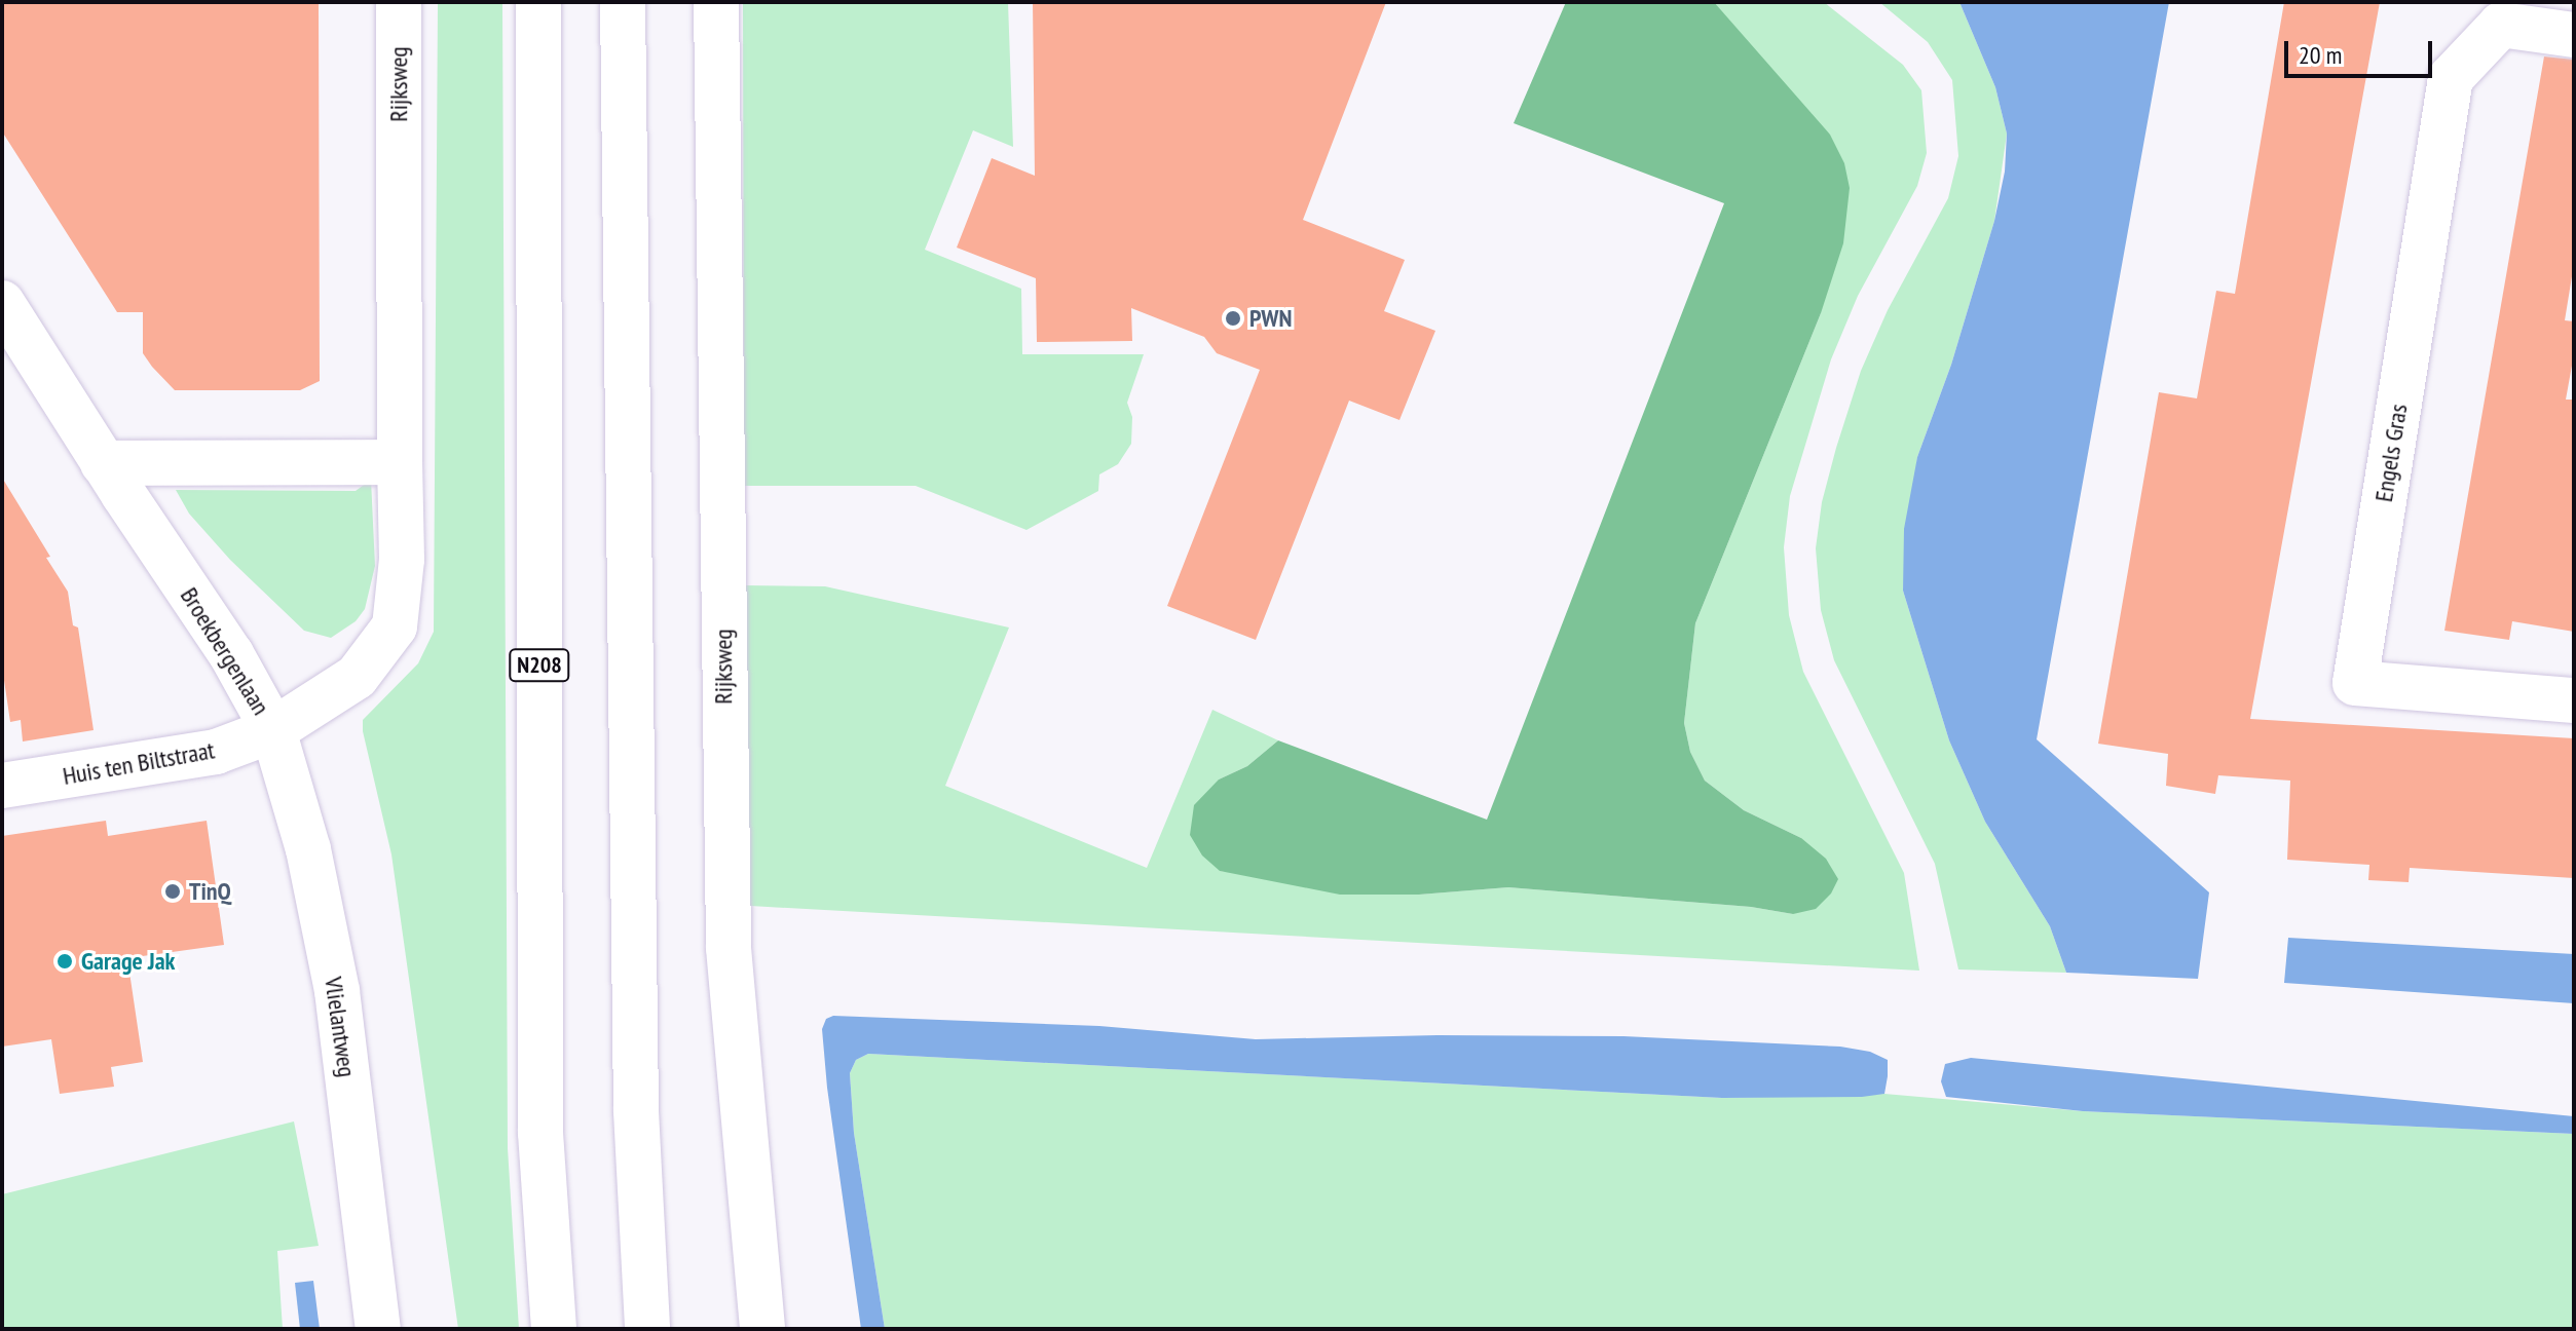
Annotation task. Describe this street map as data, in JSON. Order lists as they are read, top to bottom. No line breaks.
{"streets":{"main road":["Rijksweg","Engels Gras","Broekbergenlaan","N208","Huis ten Biltstraat","Vlielantweg"]},"crossings":[["Rijksweg","Broekbergenlaan"],["Broekbergenlaan","Huis ten Biltstraat"],["Broekbergenlaan","Vlielantweg"],["Huis ten Biltstraat","Vlielantweg"]],"places":["PWN","TinQ","Garage Jak"],"scale_bar":"20 m"}
